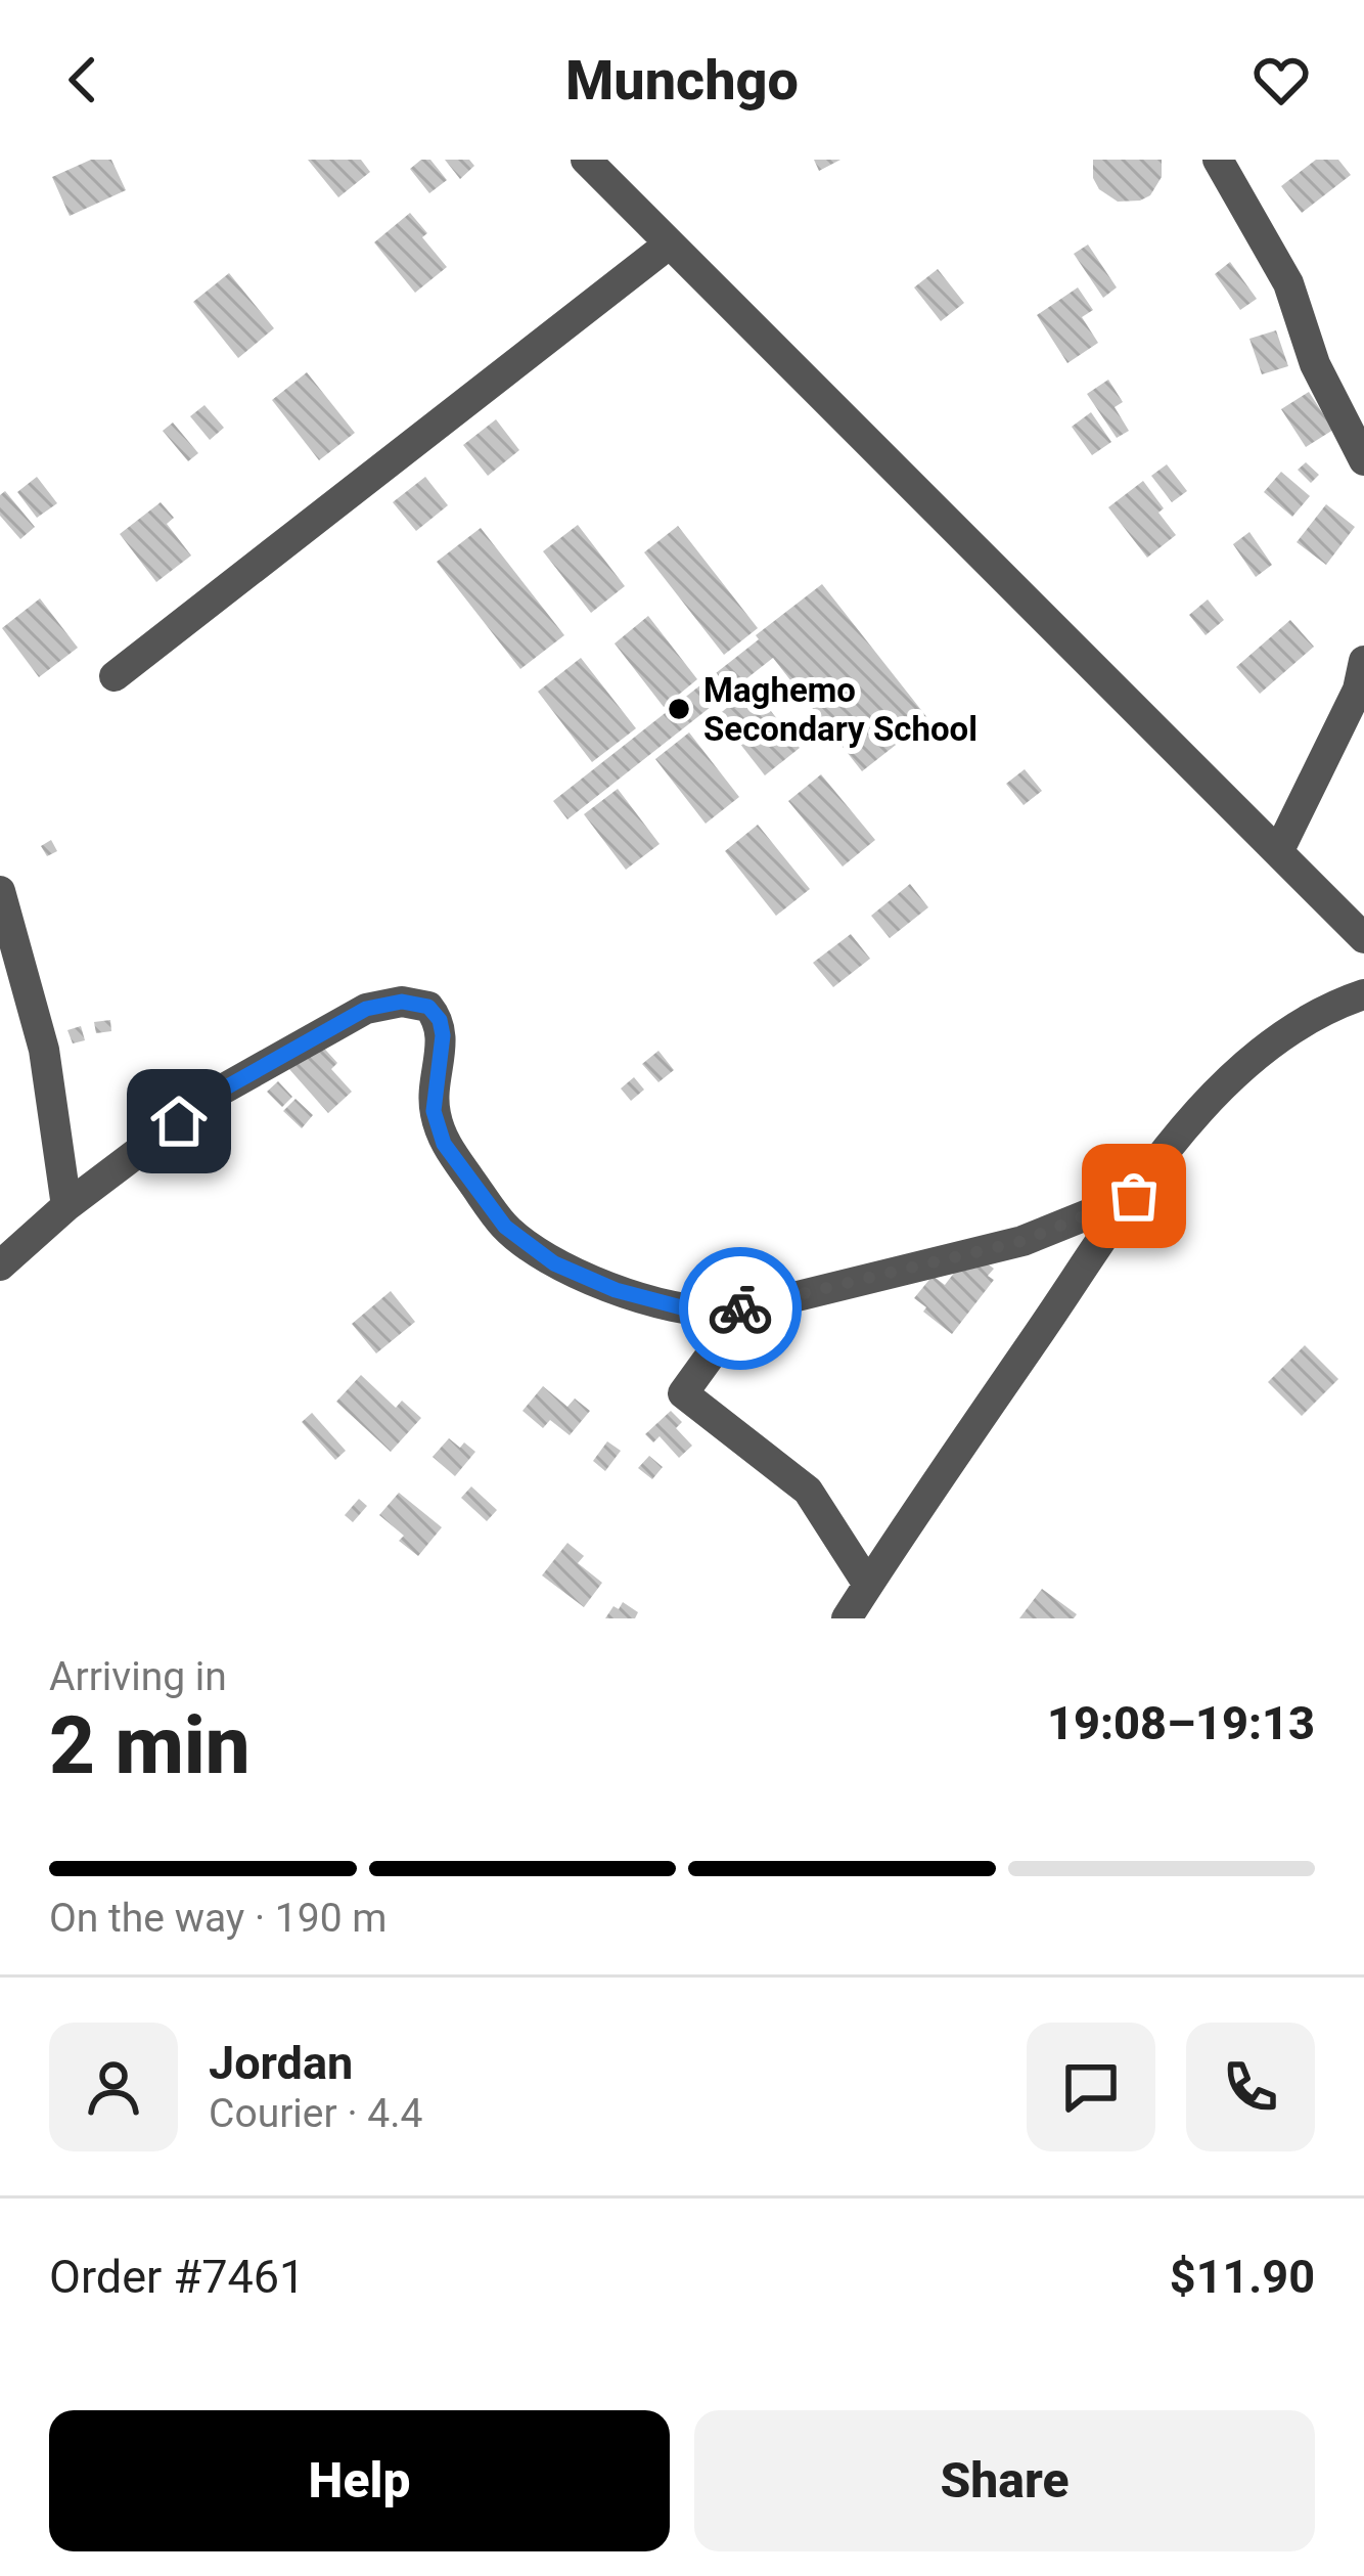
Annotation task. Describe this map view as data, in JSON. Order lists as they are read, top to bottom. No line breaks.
{"places":["Maghemo Secondary School"],"page":{"header":"Munchgo","heading":["2 min","Arriving in","19:08–19:13"],"panel":["Jordan","Courier · 4.4","Order #7461","$11.90"],"bar":"On the way · 190 m","buttons":["Help","Share"]}}
